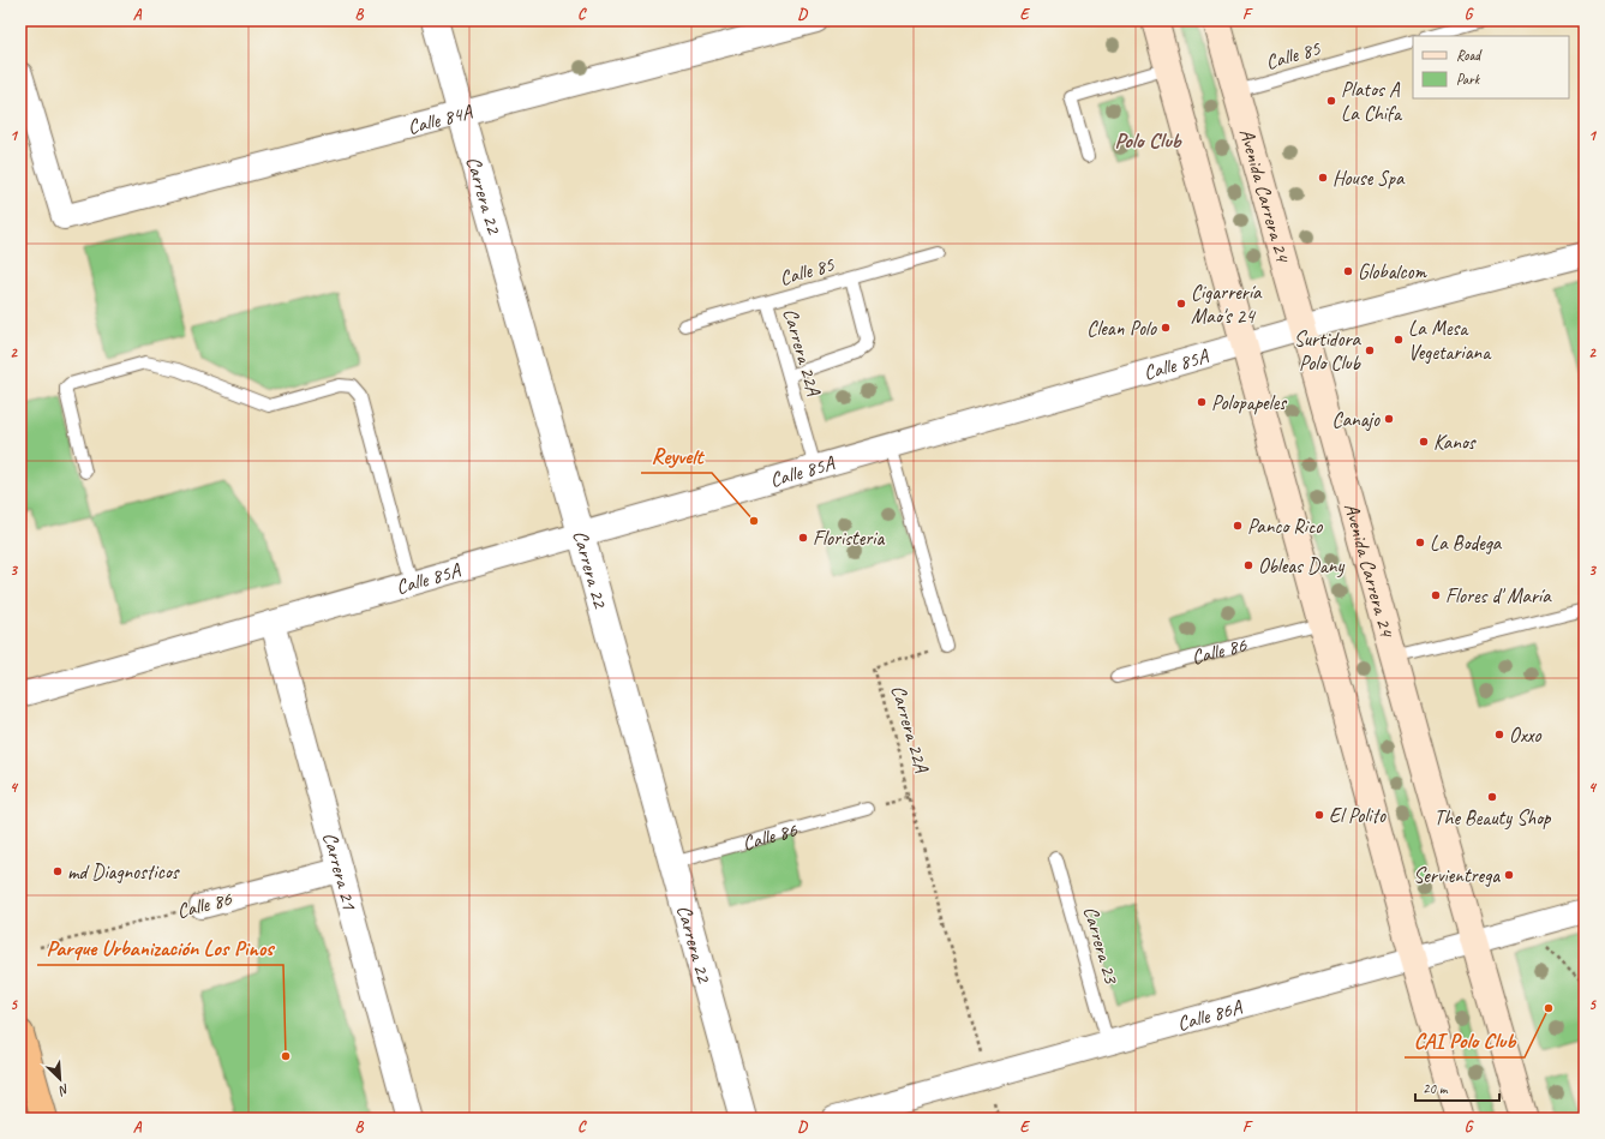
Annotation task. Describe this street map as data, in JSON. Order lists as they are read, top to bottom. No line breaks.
{"streets":{"main road":["Avenida Carrera 24"],"street":["Calle 84A","Carrera 22","Calle 85A","Calle 86","Carrera 21","Calle 86A"],"lane":["Calle 85","Carrera 22A","Carrera 23"]},"crossings":[["Calle 85","Avenida Carrera 24"],["Calle 85","Carrera 22A"],["Calle 84A","Carrera 22"],["Carrera 22","Calle 85A"],["Carrera 22","Calle 86"],["Avenida Carrera 24","Calle 85A"],["Avenida Carrera 24","Calle 86A"],["Carrera 22A","Calle 85A"],["Carrera 22A","Calle 86A"],["Calle 85A","Carrera 21"],["Calle 86","Carrera 21"],["Carrera 23","Calle 86A"]],"districts":["Polo Club"],"places":["Platos A La Chifa","House Spa","Globalcom","Cigarrería Mao's 24","Clean Polo","La Mesa Vegetariana","Surtidora Polo Club","Polopapeles","Canajo","Kanos","Reyvelt","Panco Rico","Floristeria","La Bodega","Obleas Dany","Flores d' María","Oxxo","The Beauty Shop","El Polito","md Diagnosticos","Servientrega","CAI Polo Club","Parque Urbanización Los Pinos"],"legend":["Road","Park"],"scale_bar":"20 m","north":"bottom right","grid":{"columns":["A","B","C","D","E","F","G"],"rows":["1","2","3","4","5"]}}
